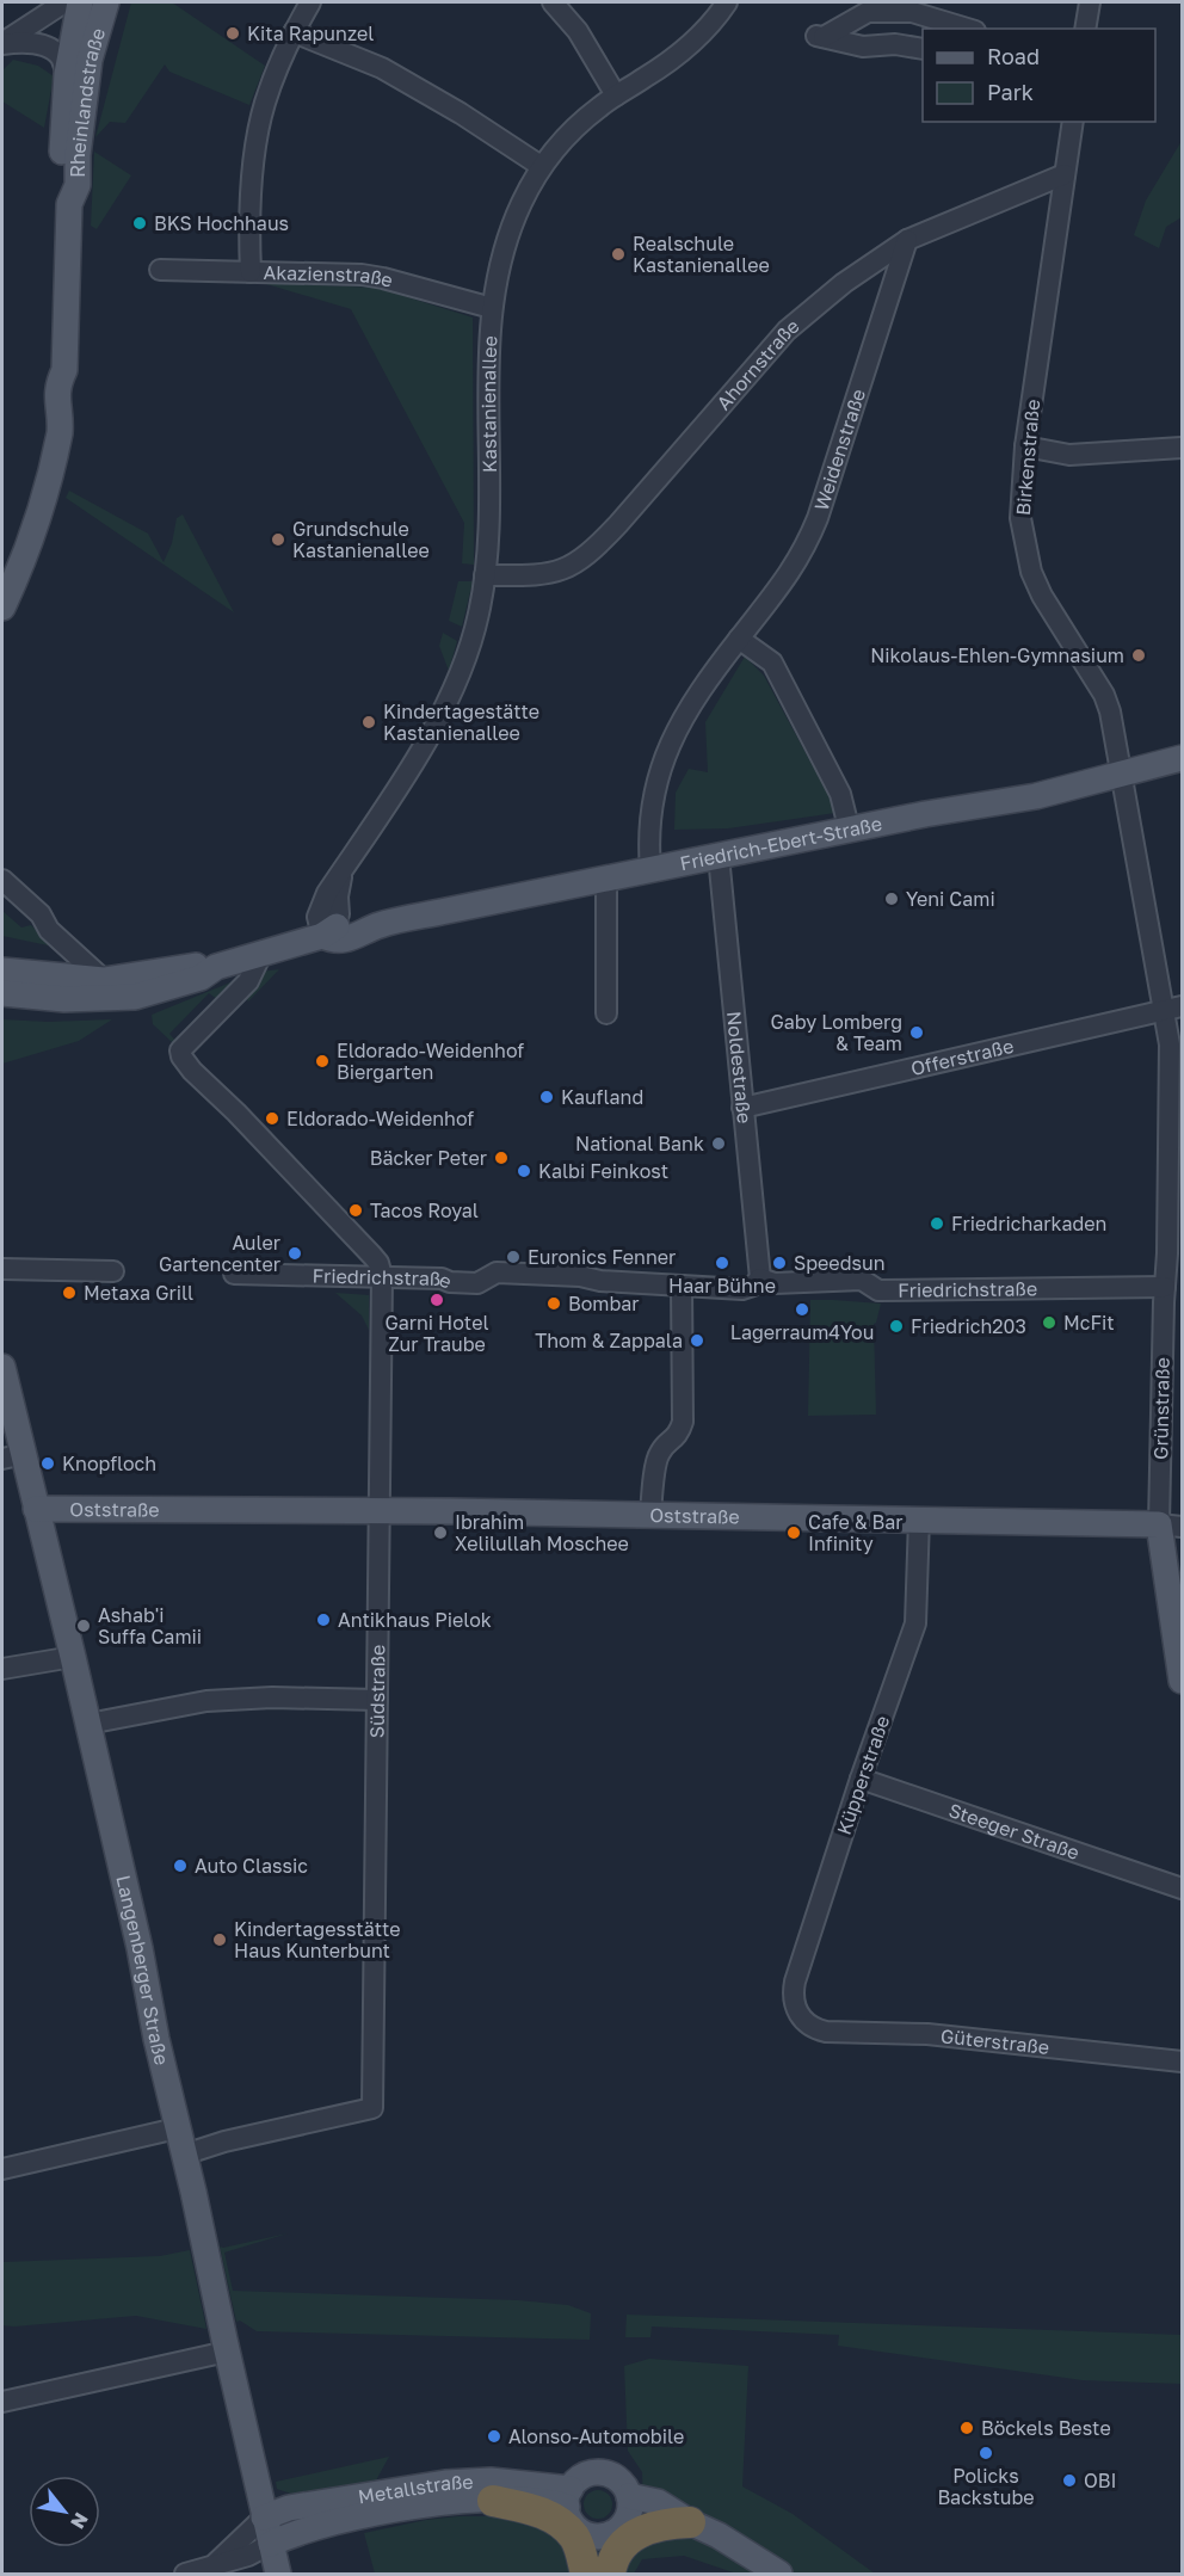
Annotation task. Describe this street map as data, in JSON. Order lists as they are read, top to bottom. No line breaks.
{"streets":{"main road":["Rheinlandstraße","Friedrich-Ebert-Straße","Grünstraße","Oststraße","Langenberger Straße","Metallstraße"],"street":["Akazienstraße","Ahornstraße","Kastanienallee","Weidenstraße","Birkenstraße","Offerstraße","Noldestraße","Friedrichstraße","Südstraße","Küpperstraße","Steeger Straße","Güterstraße"]},"crossings":[["Akazienstraße","Kastanienallee"],["Ahornstraße","Kastanienallee"],["Ahornstraße","Weidenstraße"],["Ahornstraße","Birkenstraße"],["Kastanienallee","Friedrich-Ebert-Straße"],["Weidenstraße","Friedrich-Ebert-Straße"],["Birkenstraße","Friedrich-Ebert-Straße"],["Birkenstraße","Grünstraße"],["Friedrich-Ebert-Straße","Noldestraße"],["Friedrich-Ebert-Straße","Grünstraße"],["Offerstraße","Noldestraße"],["Offerstraße","Grünstraße"],["Noldestraße","Friedrichstraße"],["Friedrichstraße","Grünstraße"],["Friedrichstraße","Südstraße"],["Grünstraße","Oststraße"],["Oststraße","Südstraße"],["Oststraße","Küpperstraße"],["Oststraße","Langenberger Straße"],["Südstraße","Langenberger Straße"],["Küpperstraße","Steeger Straße"],["Küpperstraße","Güterstraße"],["Langenberger Straße","Metallstraße"]],"places":["Kita Rapunzel","BKS Hochhaus","Realschule Kastanienallee","Grundschule Kastanienallee","Nikolaus-Ehlen-Gymnasium","Kindertagestätte Kastanienallee","Yeni Cami","Gaby Lomberg & Team","Eldorado-Weidenhof Biergarten","Kaufland","Eldorado-Weidenhof","National Bank","Bäcker Peter","Kalbi Feinkost","Tacos Royal","Friedricharkaden","Auler Gartencenter","Euronics Fenner","Haar Bühne","Speedsun","Metaxa Grill","Garni Hotel Zur Traube","Bombar","Lagerraum4You","McFit","Friedrich203","Thom & Zappala","Knopfloch","Ibrahim Xelilullah Moschee","Cafe & Bar Infinity","Antikhaus Pielok","Ashab'i Suffa Camii","Auto Classic","Kindertagesstätte Haus Kunterbunt","Böckels Beste","Alonso-Automobile","Policks Backstube","OBI"],"legend":["Road","Park"],"north":"bottom right"}
